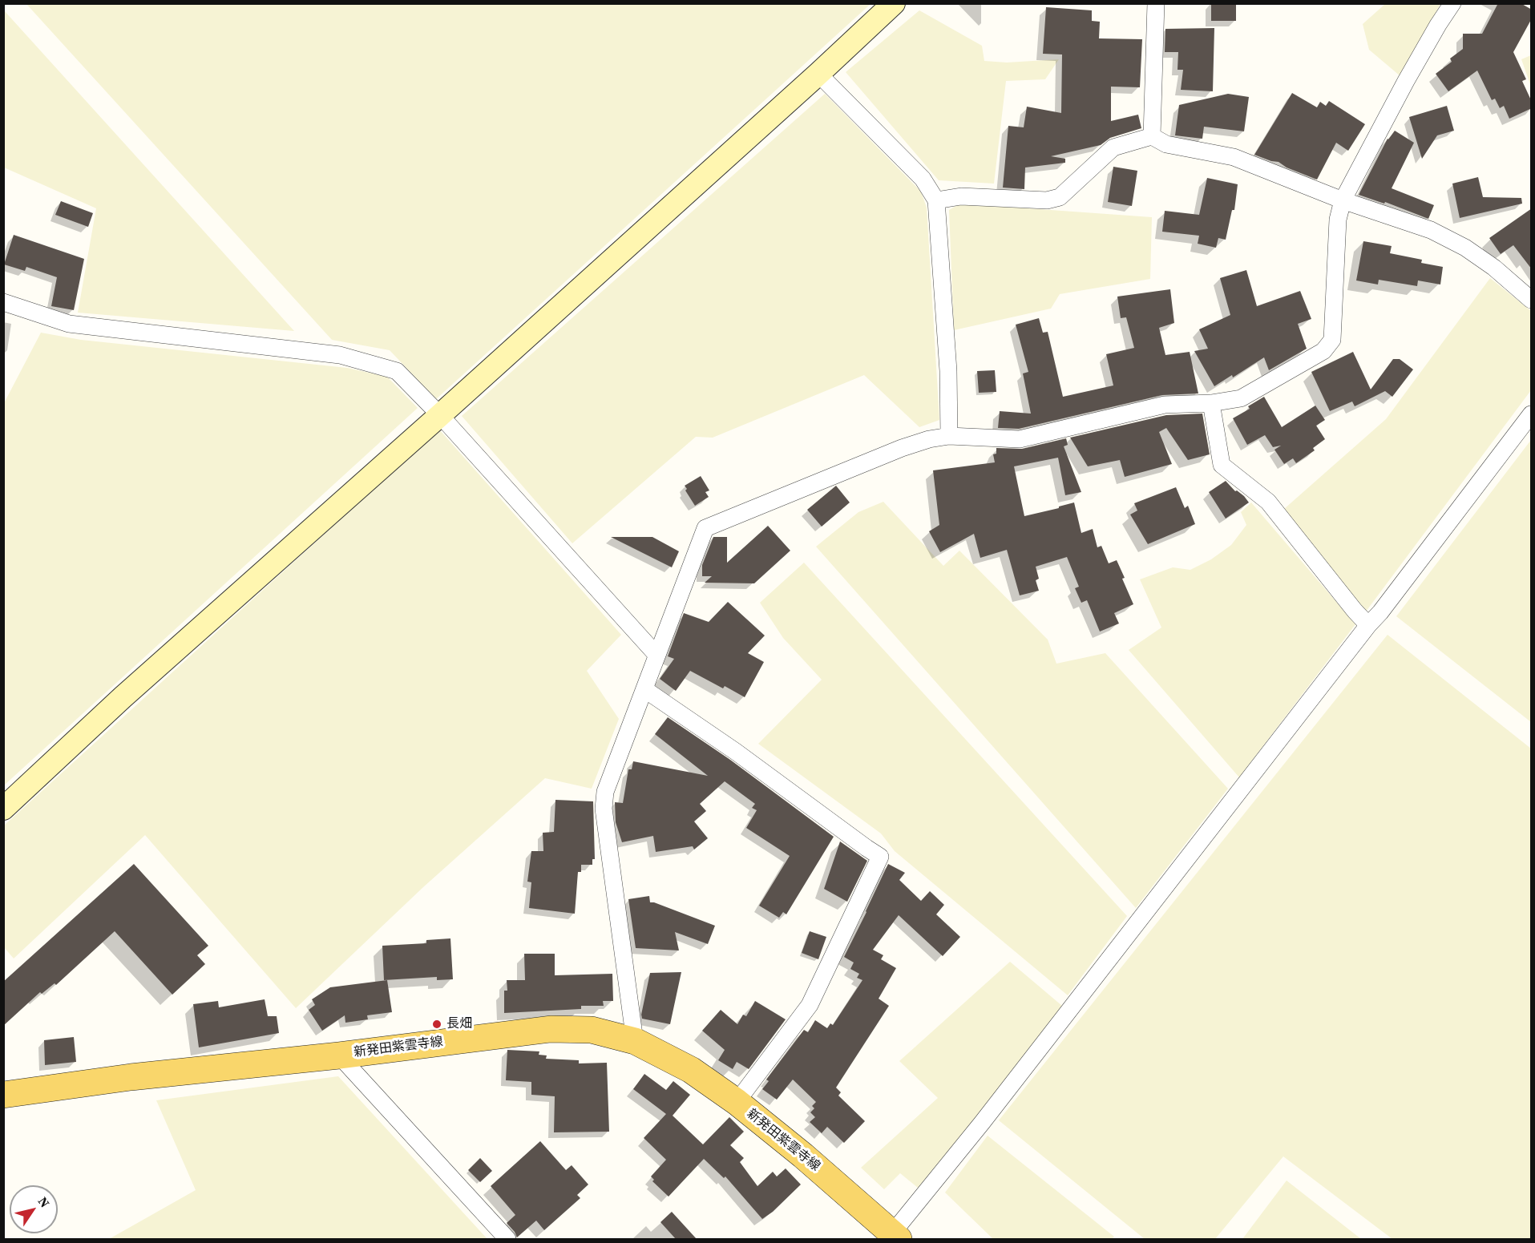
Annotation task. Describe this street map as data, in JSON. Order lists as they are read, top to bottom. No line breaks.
{"streets":{"main road":["新発田紫雲寺線"]},"places":["長畑"],"north":"top right"}
